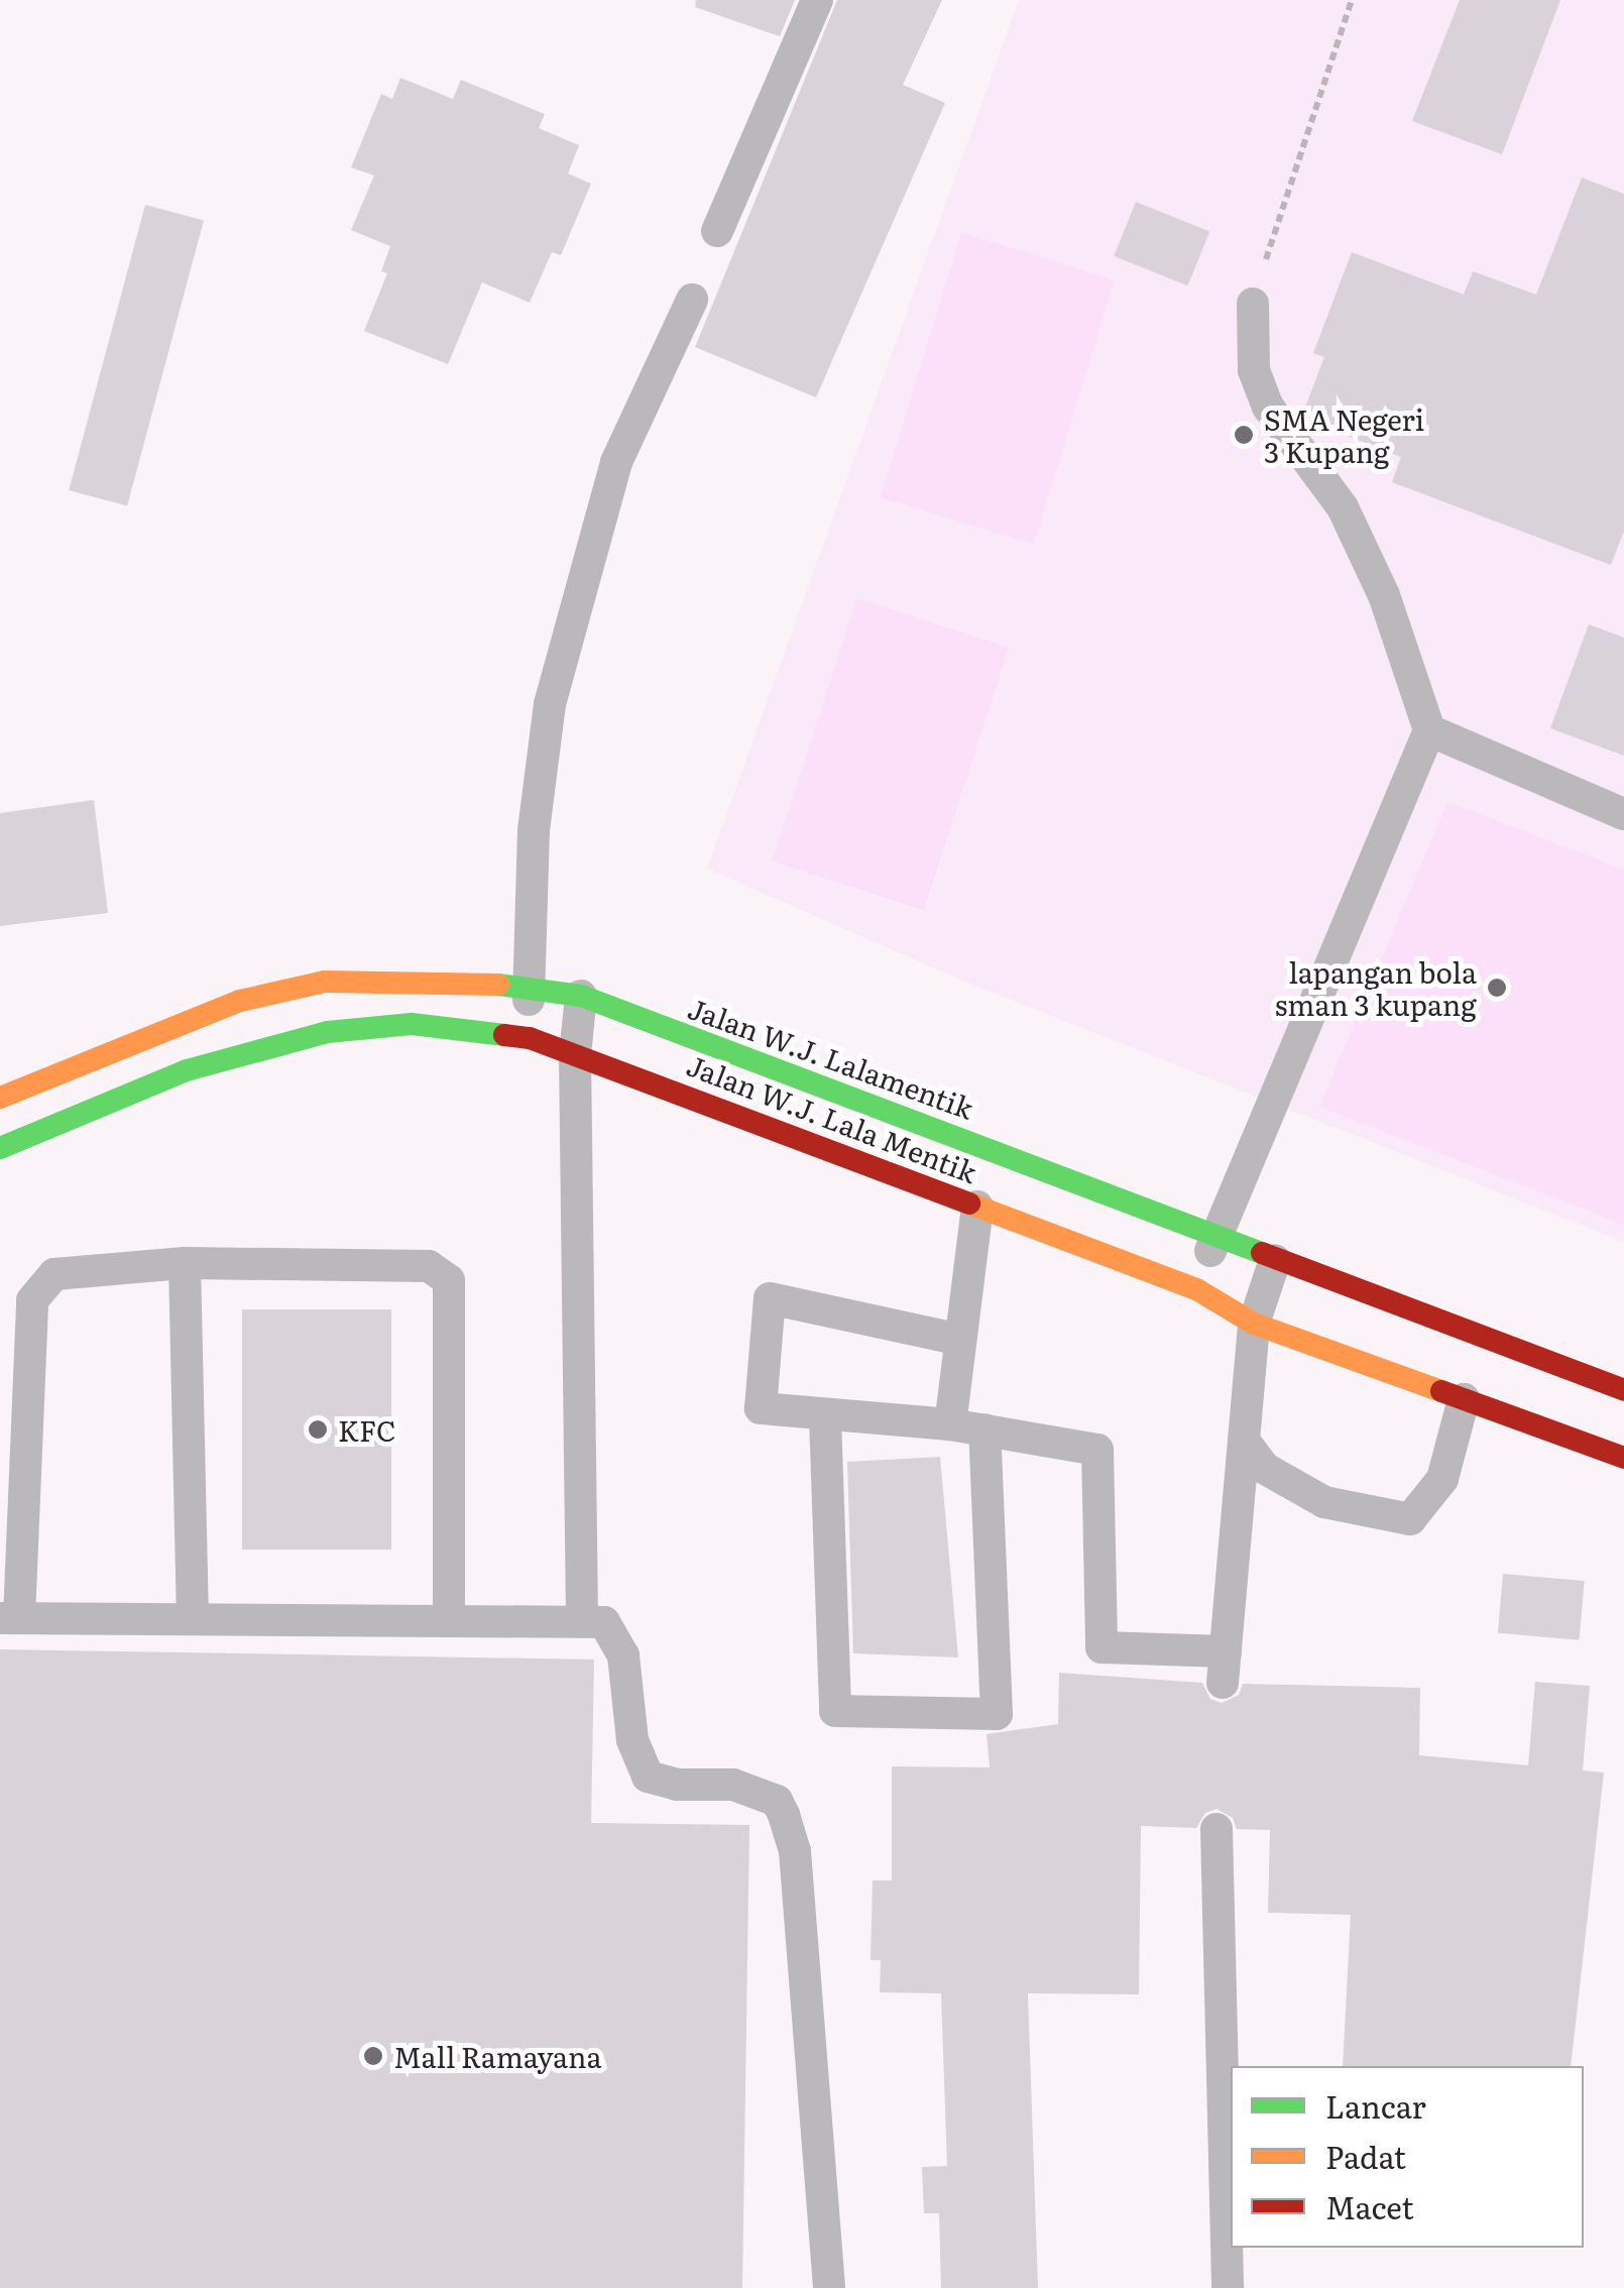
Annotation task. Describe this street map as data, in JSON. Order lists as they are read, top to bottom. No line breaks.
{"streets":{"main road":["Jalan W.J. Lalamentik","Jalan W.J. Lala Mentik"]},"places":["SMA Negeri 3 Kupang","lapangan bola sman 3 kupang","KFC","Mall Ramayana"],"legend":["Lancar","Padat","Macet"]}
